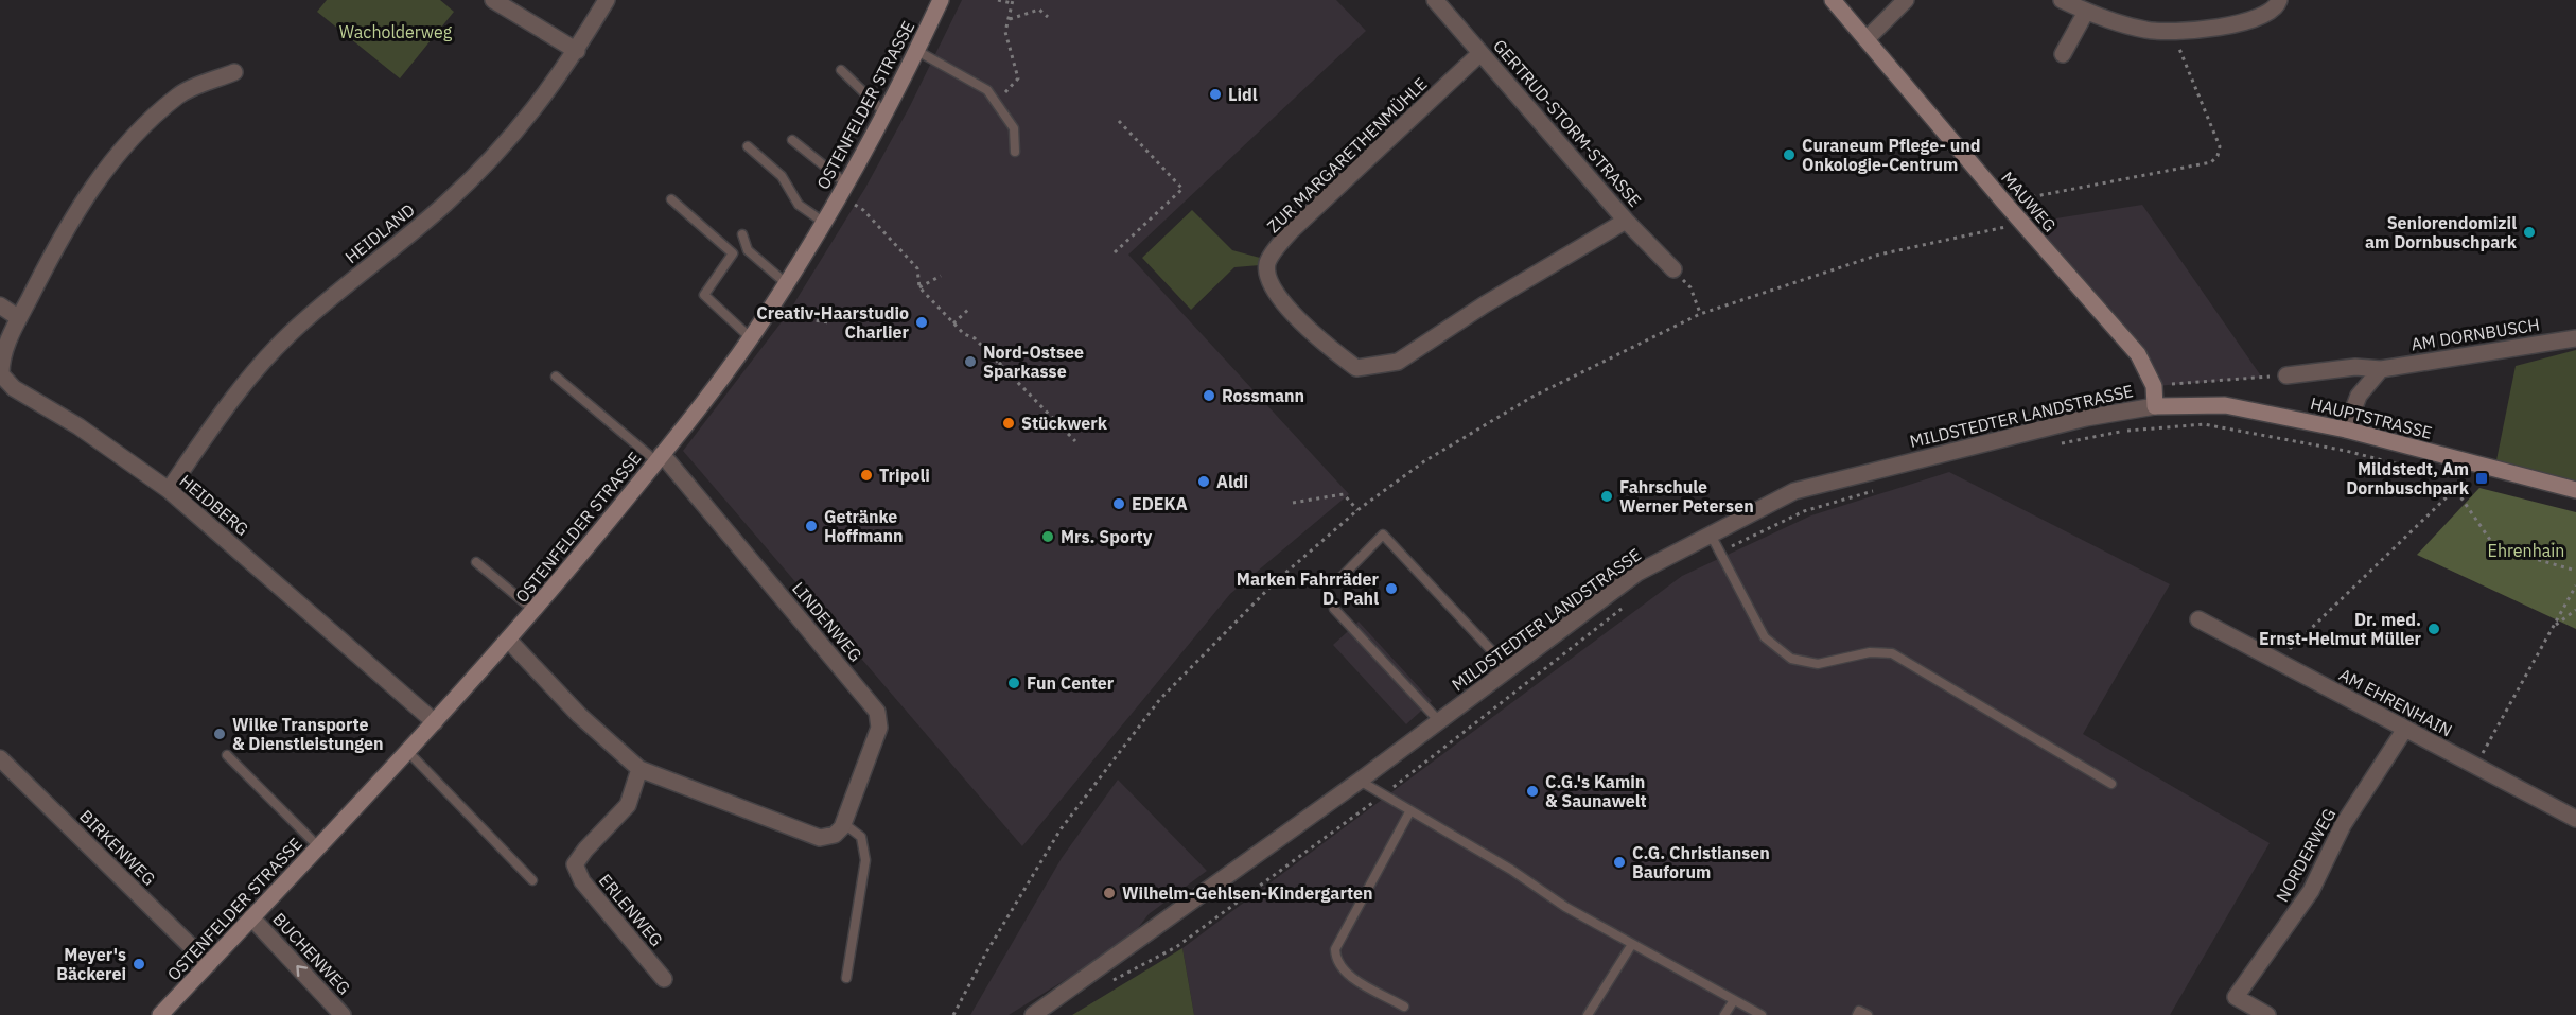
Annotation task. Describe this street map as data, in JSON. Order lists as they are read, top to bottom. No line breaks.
{"streets":{"main road":["OSTENFELDER STRASSE","MAUWEG","HAUPTSTRASSE"],"street":["GERTRUD-STORM-STRASSE","ZUR MARGARETHENMÜHLE","HEIDLAND","AM DORNBUSCH","MILDSTEDTER LANDSTRASSE","HEIDBERG","LINDENWEG","AM EHRENHAIN","BIRKENWEG","NORDERWEG","ERLENWEG","BUCHENWEG"]},"crossings":[["OSTENFELDER STRASSE","HEIDBERG"],["OSTENFELDER STRASSE","LINDENWEG"],["OSTENFELDER STRASSE","BIRKENWEG"],["OSTENFELDER STRASSE","BUCHENWEG"],["GERTRUD-STORM-STRASSE","ZUR MARGARETHENMÜHLE"],["MAUWEG","MILDSTEDTER LANDSTRASSE"],["MAUWEG","HAUPTSTRASSE"],["HEIDLAND","HEIDBERG"],["MILDSTEDTER LANDSTRASSE","HAUPTSTRASSE"],["AM EHRENHAIN","NORDERWEG"]],"one_way":["BUCHENWEG"],"parks":["Wacholderweg","Ehrenhain"],"places":{"other":["Lidl","Curaneum Pflege- und Onkologie-Centrum","Seniorendomizil am Dornbuschpark","Creativ-Haarstudio Charlier","Nord-Ostsee Sparkasse","Rossmann","Stückwerk","Tripoli","Aldi","Fahrschule Werner Petersen","EDEKA","Getränke Hoffmann","Mrs. Sporty","Marken Fahrräder D. Pahl","Dr. med. Ernst-Helmut Müller","Fun Center","Wilke Transporte & Dienstleistungen","C.G.'s Kamin & Saunawelt","C.G. Christiansen Bauforum","Wilhelm-Gehlsen-Kindergarten","Meyer's Bäckerei"],"transit":["Mildstedt, Am Dornbuschpark"]}}
